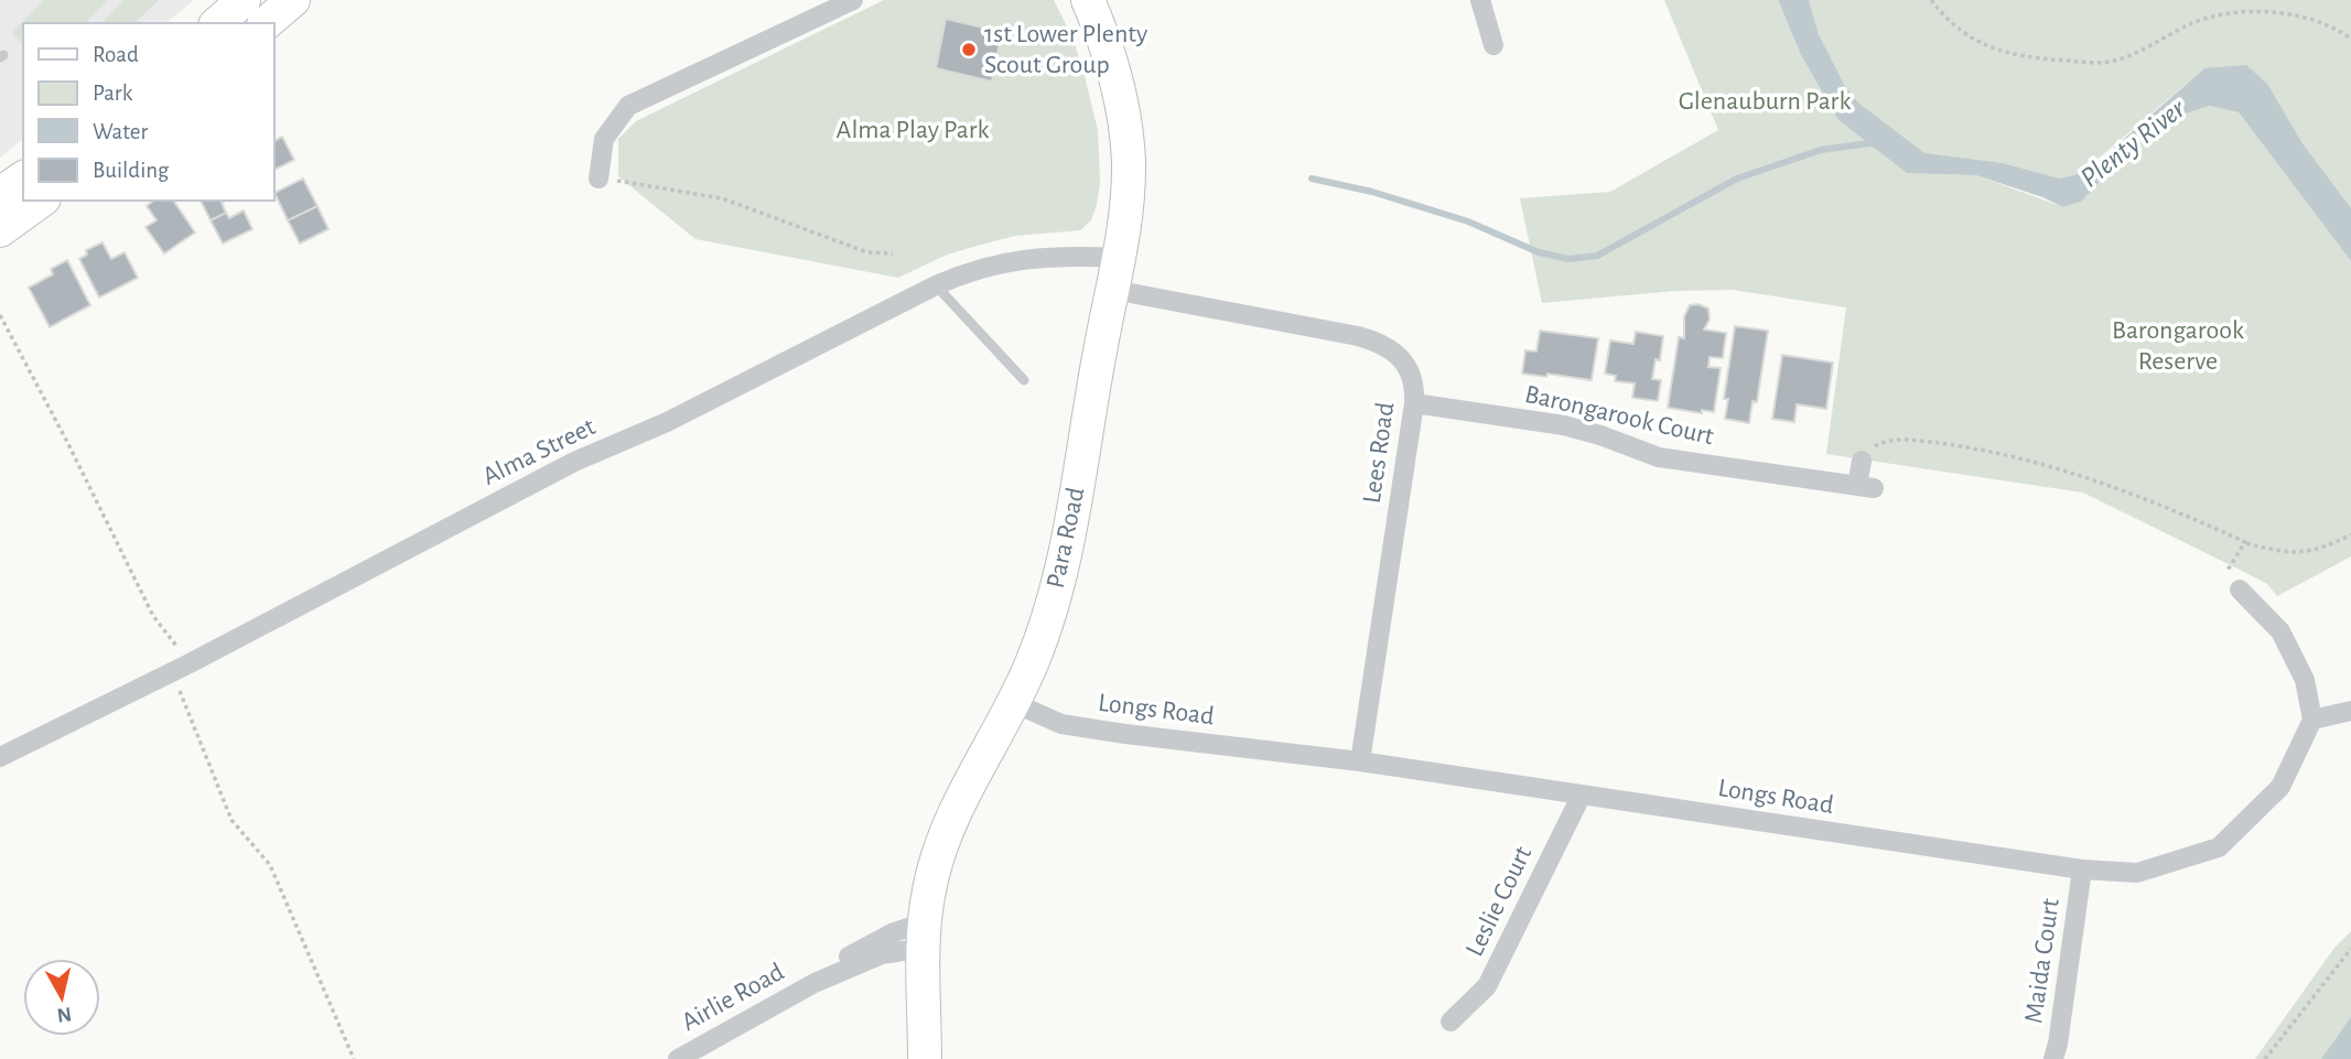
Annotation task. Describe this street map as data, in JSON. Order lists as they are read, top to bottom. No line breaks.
{"streets":{"main road":["Para Road"],"street":["Barongarook Court","Alma Street","Lees Road","Longs Road","Leslie Court","Maida Court","Airlie Road"]},"crossings":[["Barongarook Court","Lees Road"],["Alma Street","Para Road"],["Lees Road","Para Road"],["Lees Road","Longs Road"],["Para Road","Longs Road"],["Para Road","Airlie Road"],["Longs Road","Leslie Court"],["Longs Road","Maida Court"]],"water":["Plenty River"],"parks":["Glenauburn Park","Alma Play Park","Barongarook Reserve"],"places":["1st Lower Plenty Scout Group"],"legend":["Road","Park","Water","Building"],"north":"bottom"}
